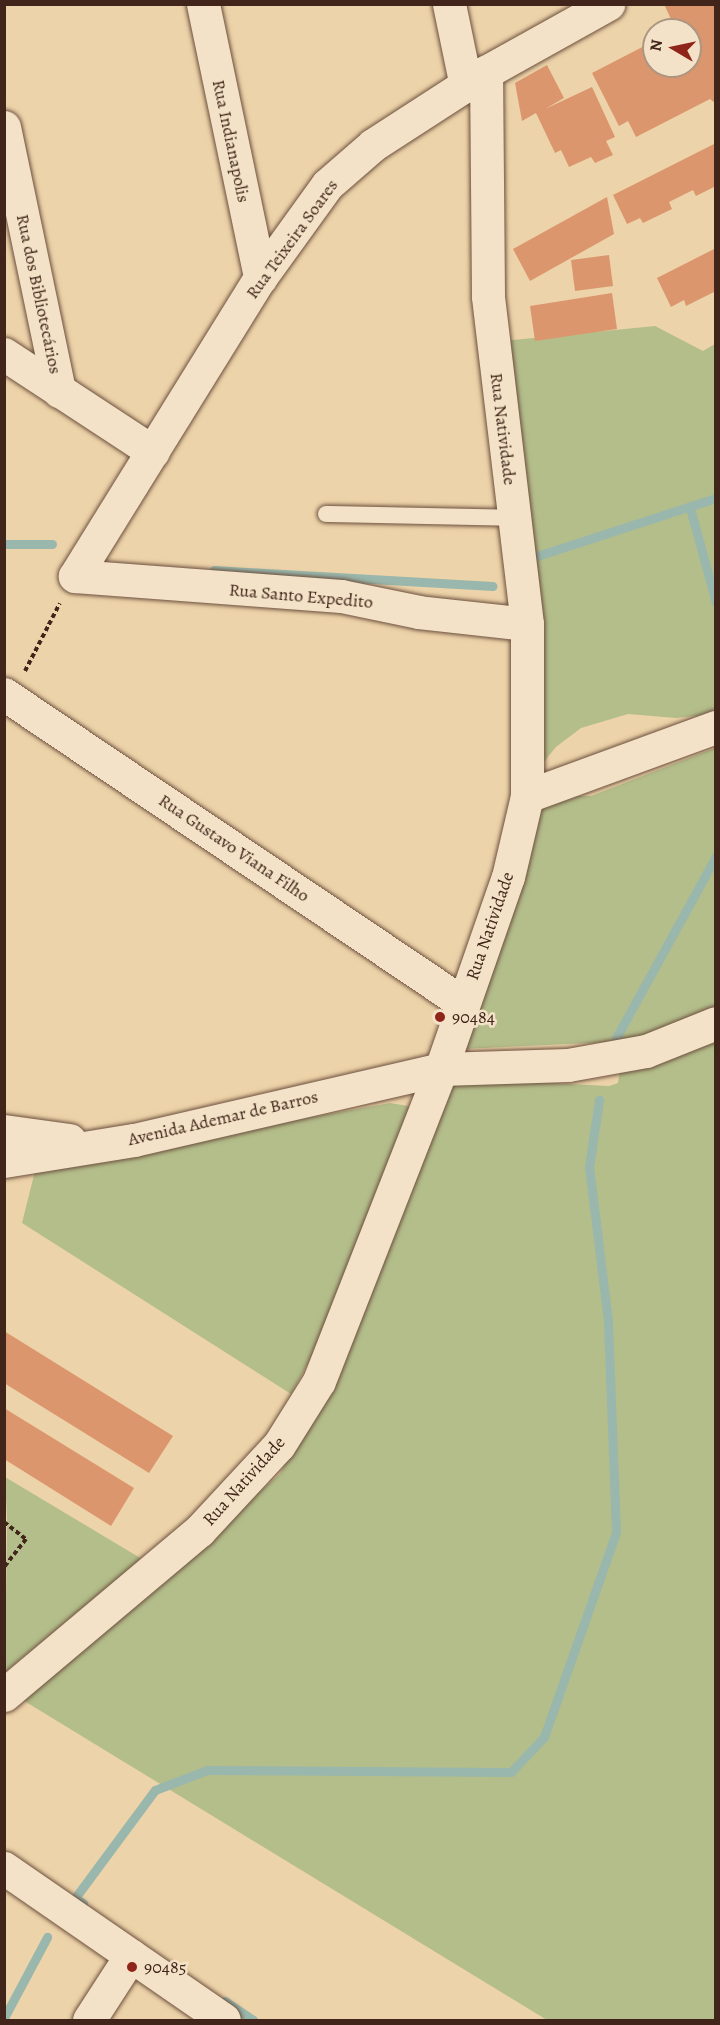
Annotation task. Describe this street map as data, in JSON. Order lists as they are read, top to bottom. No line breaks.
{"streets":{"street":["Rua Indianapolis","Rua Teixeira Soares","Rua dos Bibliotecários","Rua Natividade","Rua Santo Expedito","Rua Gustavo Viana Filho","Avenida Ademar de Barros"]},"crossings":[["Rua Indianapolis","Rua Teixeira Soares"],["Rua Teixeira Soares","Rua Natividade"],["Rua Teixeira Soares","Rua Santo Expedito"],["Rua Natividade","Rua Santo Expedito"],["Rua Natividade","Rua Gustavo Viana Filho"],["Rua Natividade","Avenida Ademar de Barros"]],"places":["90484","90485"],"north":"left"}
